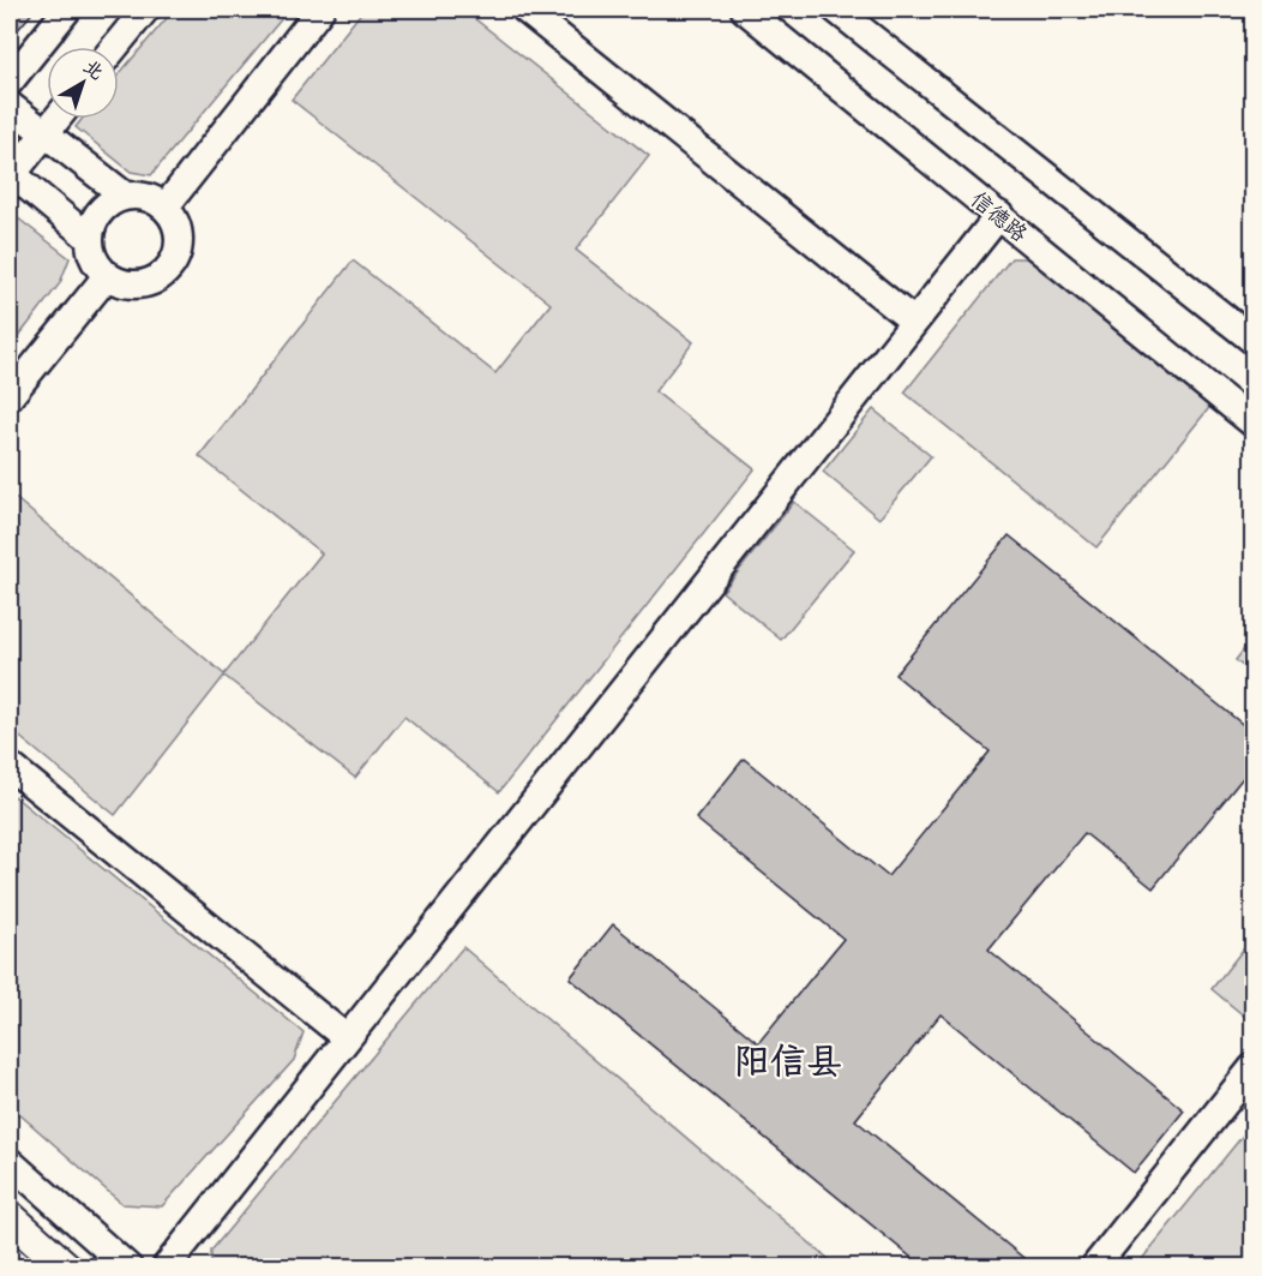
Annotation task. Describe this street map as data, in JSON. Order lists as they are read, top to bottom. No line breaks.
{"streets":{"street":["信德路"]},"districts":["阳信县"],"north":"top right"}
